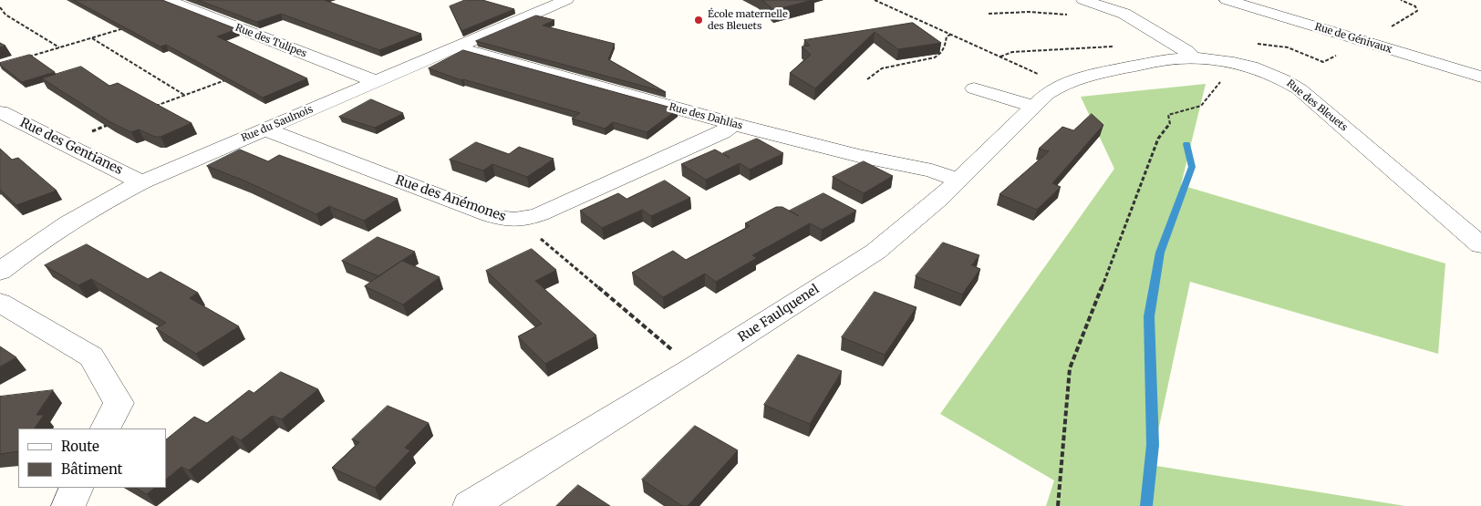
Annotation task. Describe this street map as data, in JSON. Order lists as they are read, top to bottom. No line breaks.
{"streets":{"street":["Rue de Génivaux","Rue des Tulipes","Rue des Bleuets","Rue des Dahlias","Rue du Saulnois","Rue des Gentianes","Rue des Anémones","Rue Faulquenel"]},"crossings":[["Rue des Tulipes","Rue du Saulnois"],["Rue des Bleuets","Rue Faulquenel"],["Rue des Dahlias","Rue du Saulnois"],["Rue des Dahlias","Rue des Anémones"],["Rue des Dahlias","Rue Faulquenel"],["Rue du Saulnois","Rue des Gentianes"],["Rue du Saulnois","Rue des Anémones"]],"places":["École maternelle des Bleuets"],"legend":["Route","Bâtiment"]}
